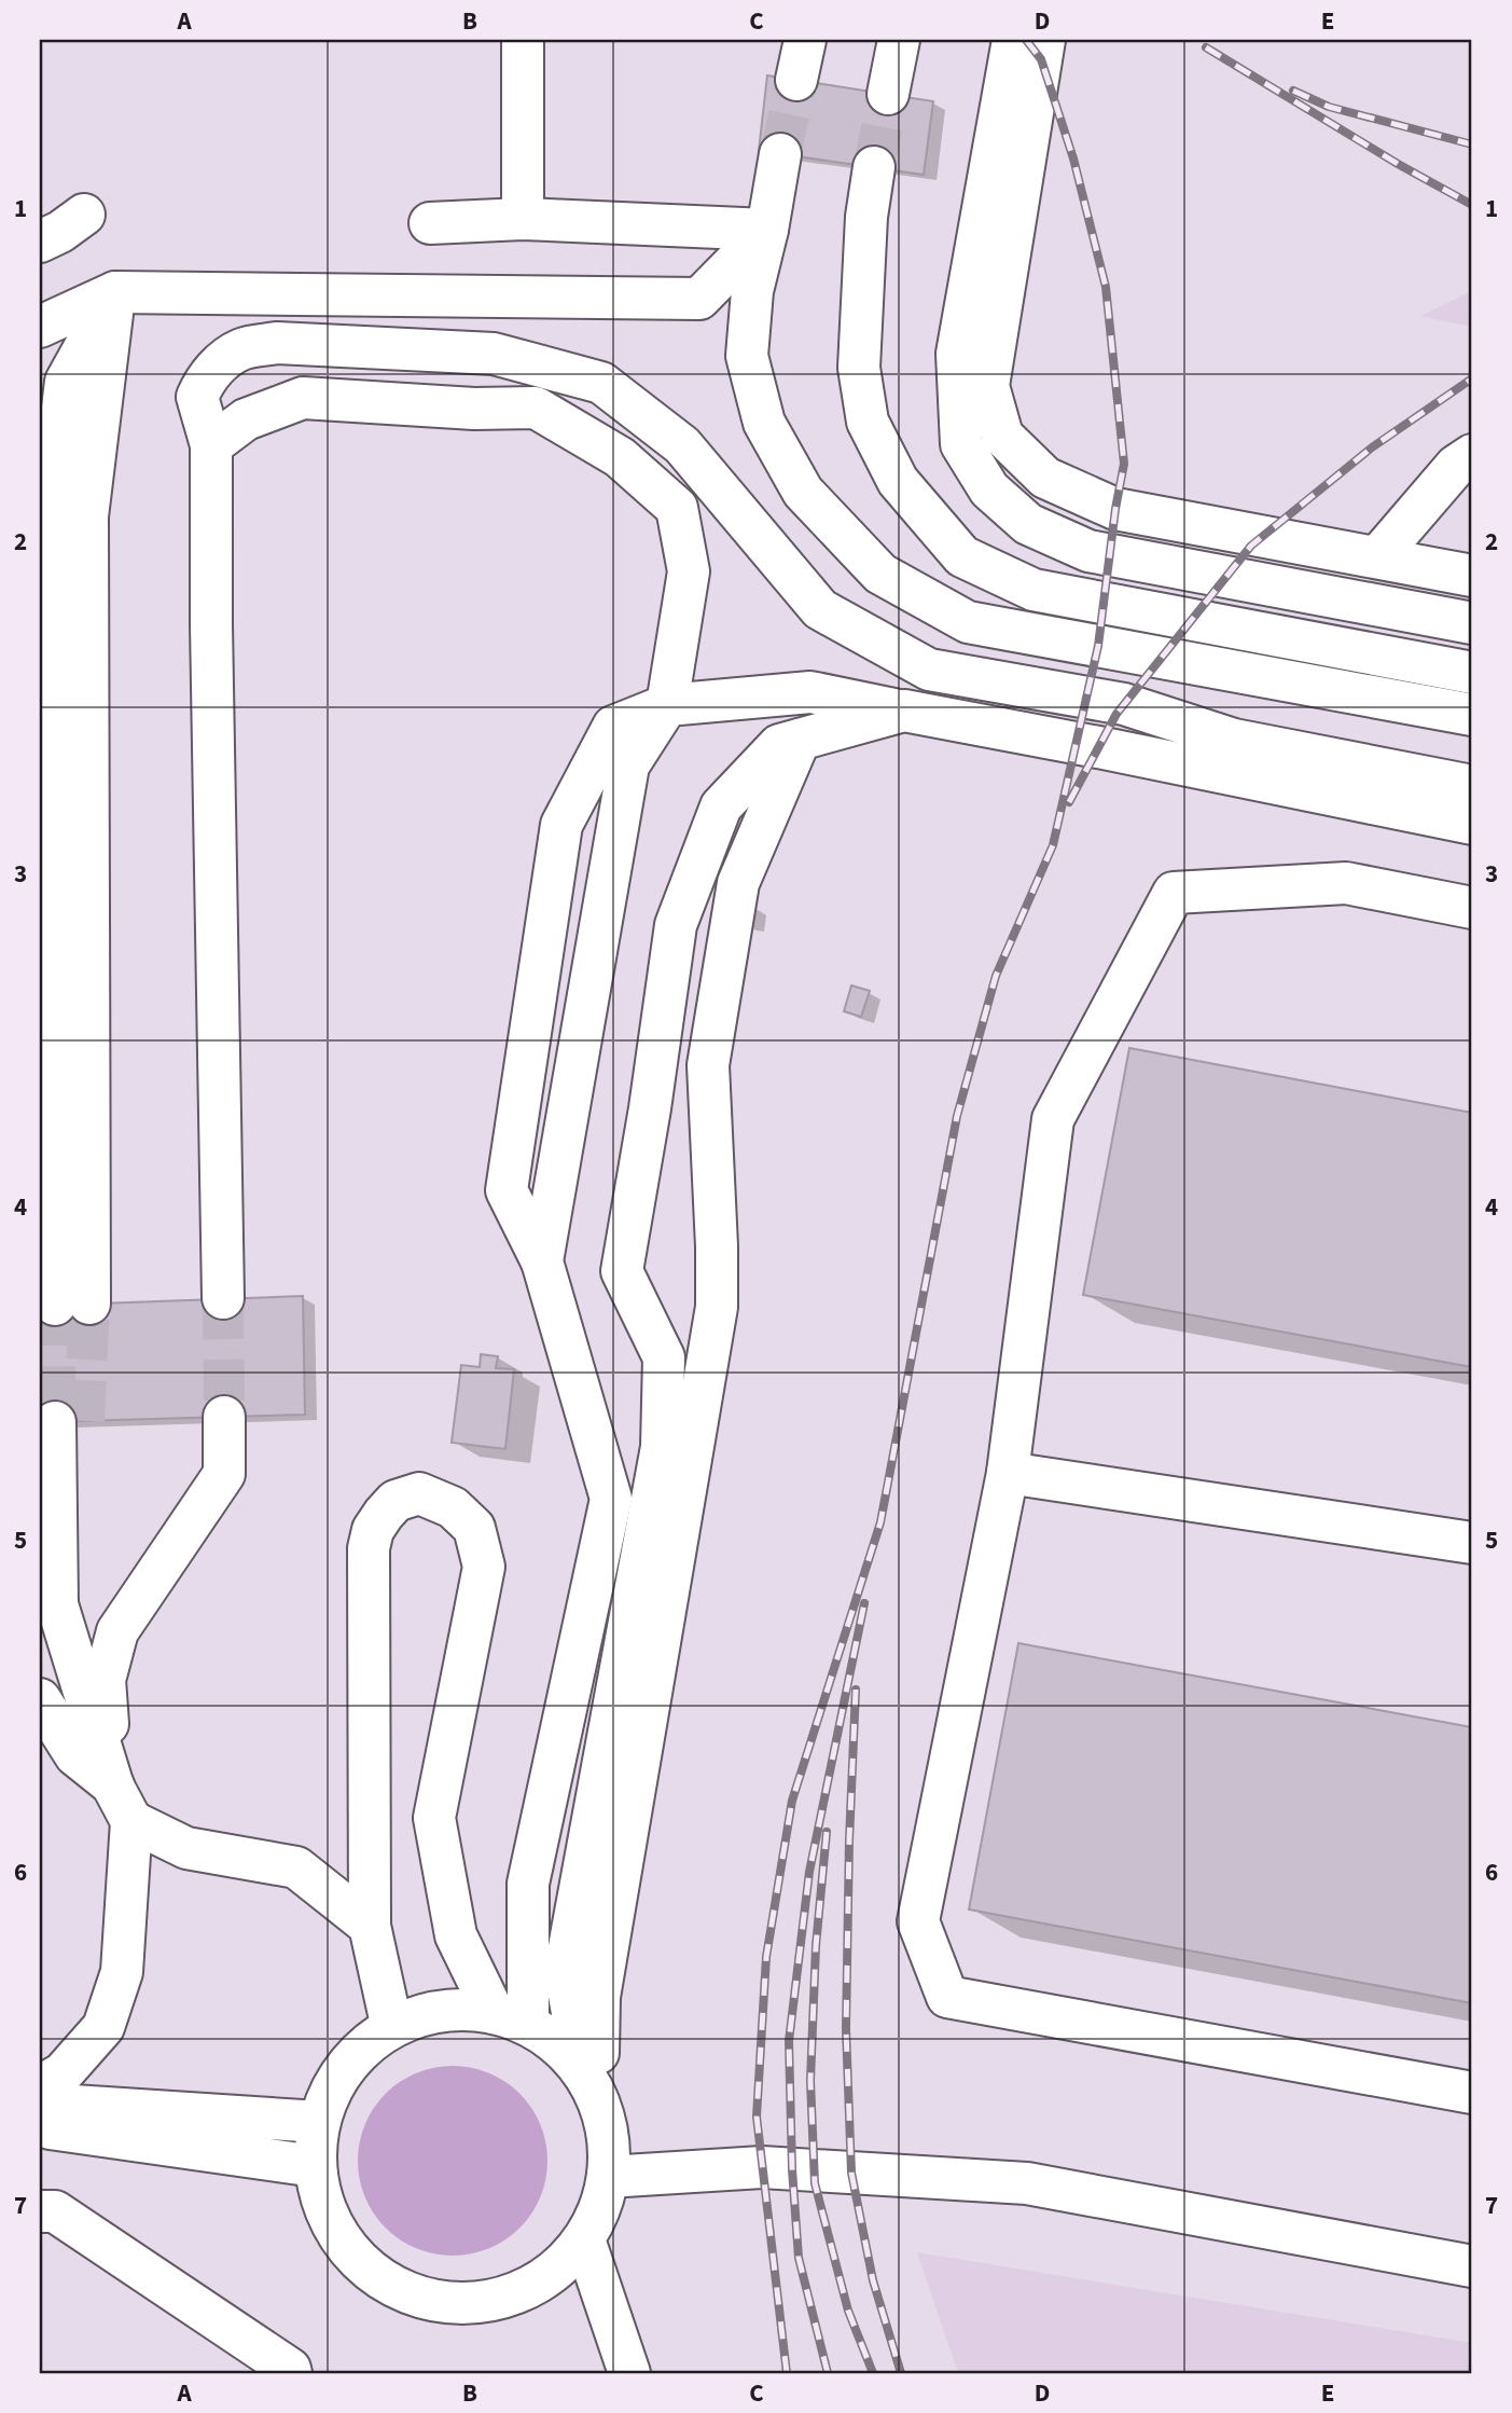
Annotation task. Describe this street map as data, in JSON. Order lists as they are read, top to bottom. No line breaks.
{"grid":{"columns":["A","B","C","D","E"],"rows":["1","2","3","4","5","6","7"]}}
